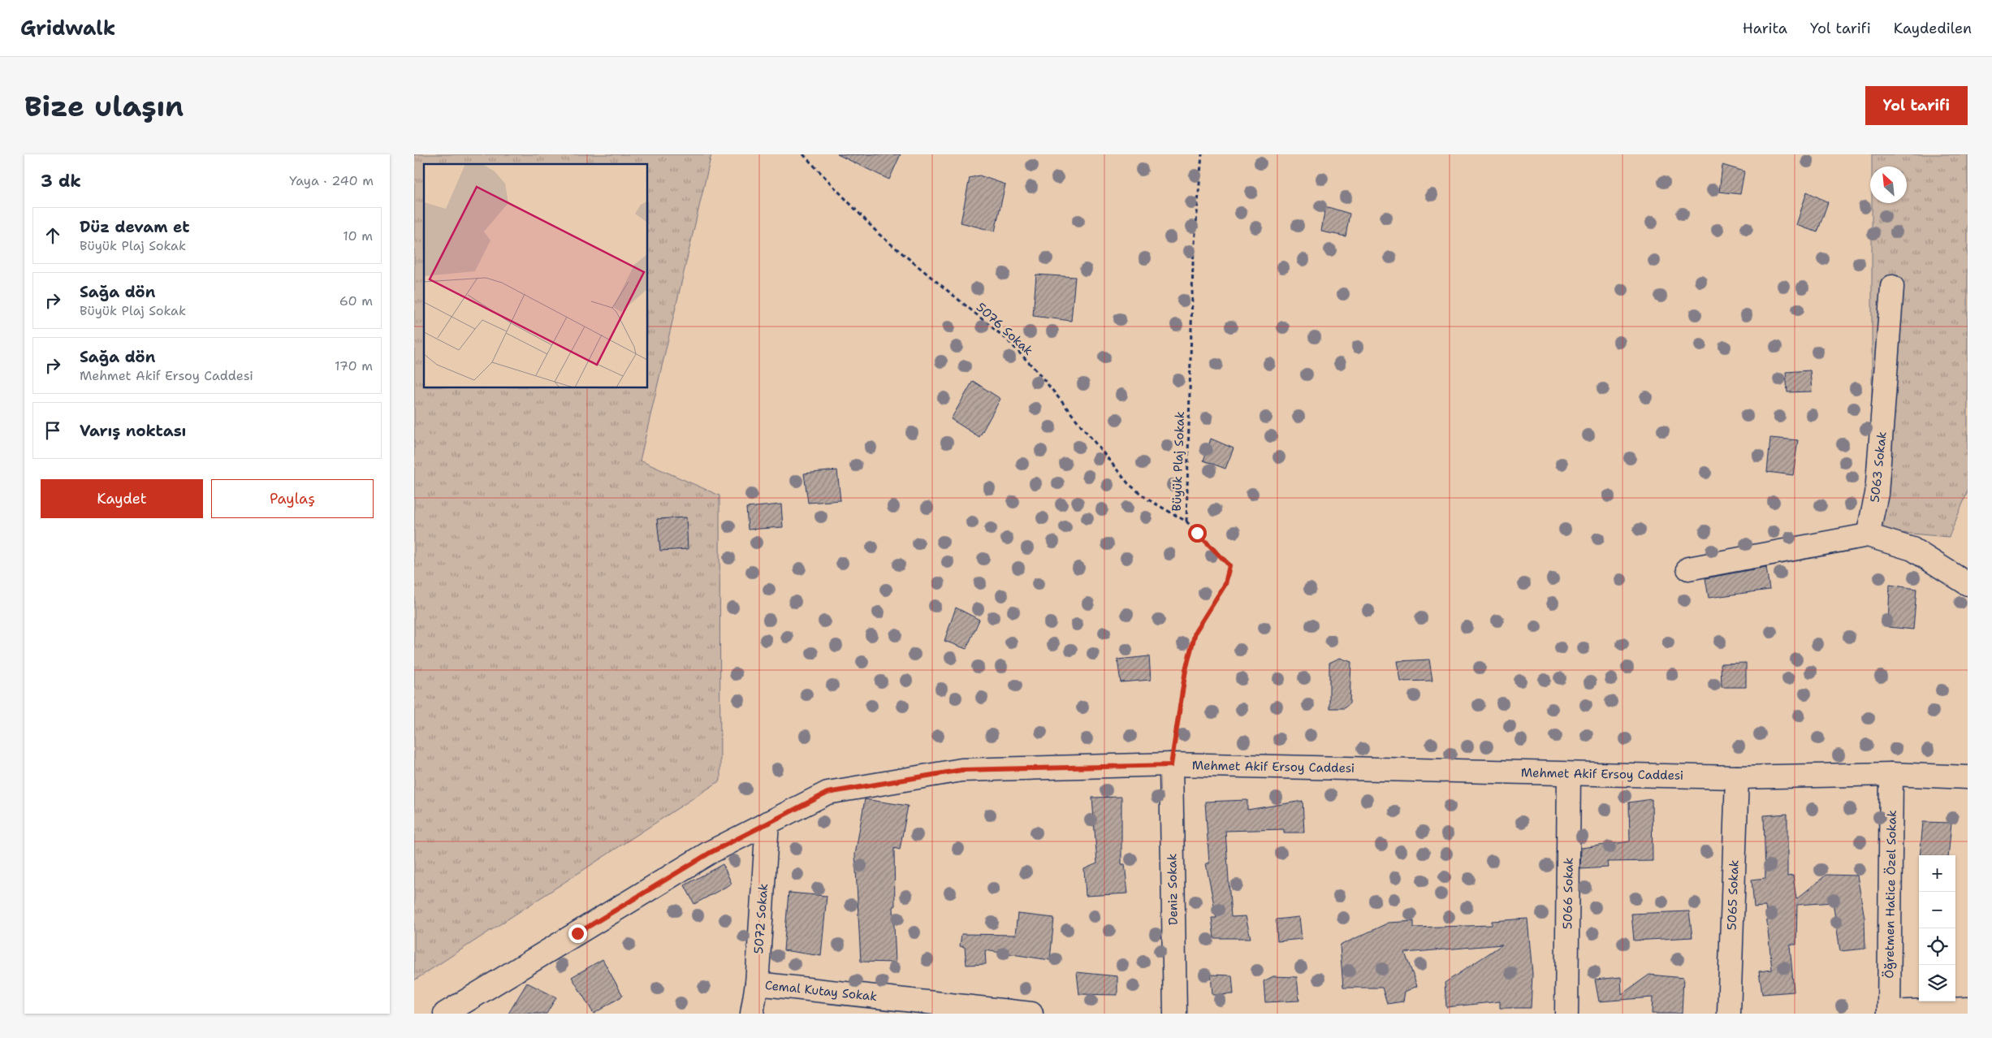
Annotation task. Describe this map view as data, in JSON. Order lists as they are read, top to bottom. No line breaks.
{"streets":{"street":["5063 Sokak","Mehmet Akif Ersoy Caddesi","Deniz Sokak","5066 Sokak","Öğretmen Hatice Özel Sokak","5065 Sokak","5072 Sokak","Cemal Kutay Sokak"],"path":["5076 Sokak","Büyük Plaj Sokak"]},"crossings":[["5076 Sokak","Büyük Plaj Sokak"],["Büyük Plaj Sokak","Mehmet Akif Ersoy Caddesi"],["Büyük Plaj Sokak","Deniz Sokak"],["Mehmet Akif Ersoy Caddesi","Deniz Sokak"],["Mehmet Akif Ersoy Caddesi","5066 Sokak"],["Mehmet Akif Ersoy Caddesi","Öğretmen Hatice Özel Sokak"],["Mehmet Akif Ersoy Caddesi","5065 Sokak"],["Mehmet Akif Ersoy Caddesi","5072 Sokak"],["5072 Sokak","Cemal Kutay Sokak"]],"north":"top left","page":{"header":"Gridwalk","nav":["Harita","Yol tarifi","Kaydedilen"],"buttons":["Yol tarifi",["Kaydet","Paylaş"]],"title":"Bize ulaşın","heading":["3 dk","Yaya · 240 m"],"list":[["Düz devam et","Büyük Plaj Sokak","10 m"],["Sağa dön","Büyük Plaj Sokak","60 m"],["Sağa dön","Mehmet Akif Ersoy Caddesi","170 m"],"Varış noktası"],"map_buttons":["+","−"]}}
